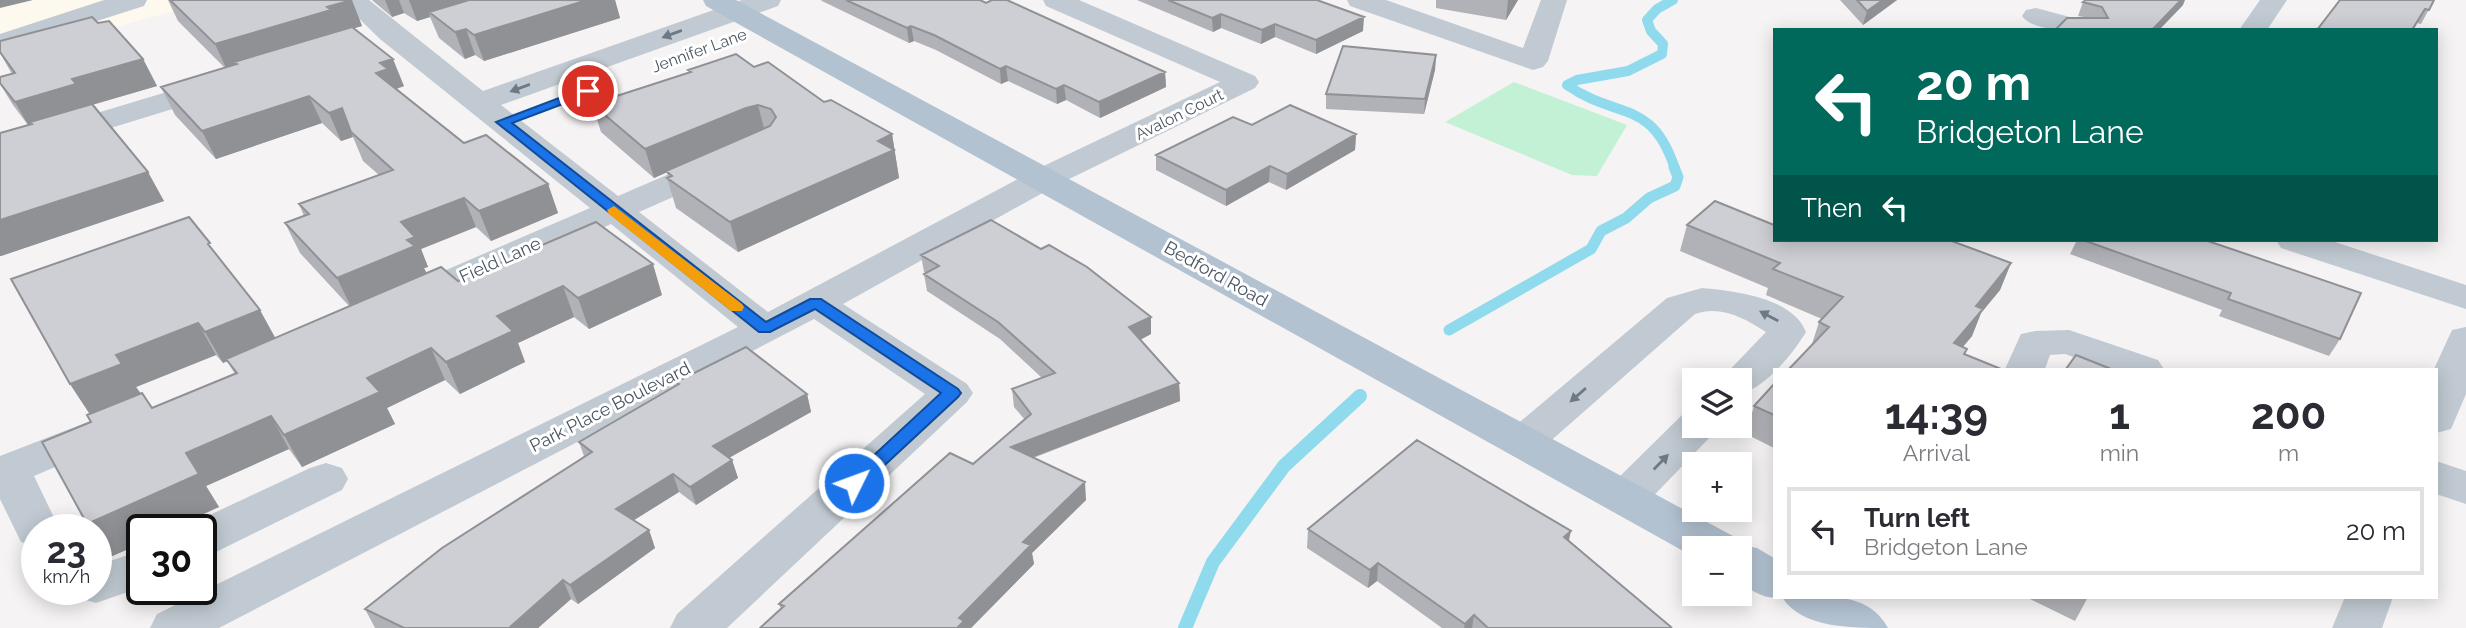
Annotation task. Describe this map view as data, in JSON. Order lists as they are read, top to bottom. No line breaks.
{"streets":{"main road":["Bedford Road"],"street":["Jennifer Lane","Avalon Court","Field Lane","Park Place Boulevard"]},"crossings":[["Jennifer Lane","Bedford Road"],["Avalon Court","Bedford Road"],["Avalon Court","Park Place Boulevard"],["Bedford Road","Park Place Boulevard"]],"page":{"turn":["20 m","Bridgeton Lane"],"then":"Then","map_buttons":["+","−"],"eta":["14:39","Arrival","1","min","200","m"],"list":[{"name":"Turn left","note":"Bridgeton Lane","value":"20 m"}],"speed":"23 km/h","limit":"30"}}
